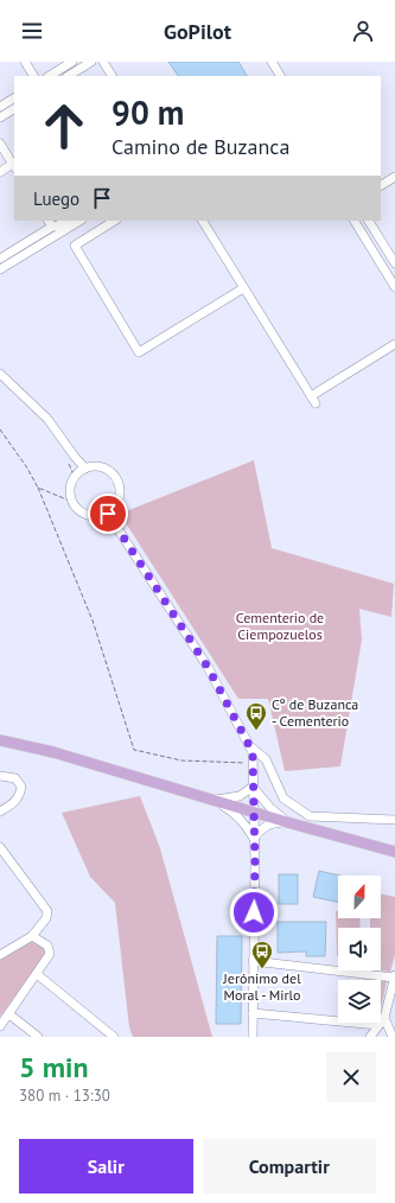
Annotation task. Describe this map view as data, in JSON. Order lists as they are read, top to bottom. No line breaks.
{"parks":["Cementerio de Ciempozuelos"],"places":{"bus stop":["Cº de Buzanca - Cementerio","Jerónimo del Moral - Mirlo"]},"north":"top","page":{"header":"GoPilot","turn":["90 m","Camino de Buzanca"],"then":"Luego","heading":["5 min","380 m · 13:30"],"buttons":["Salir","Compartir"]}}
